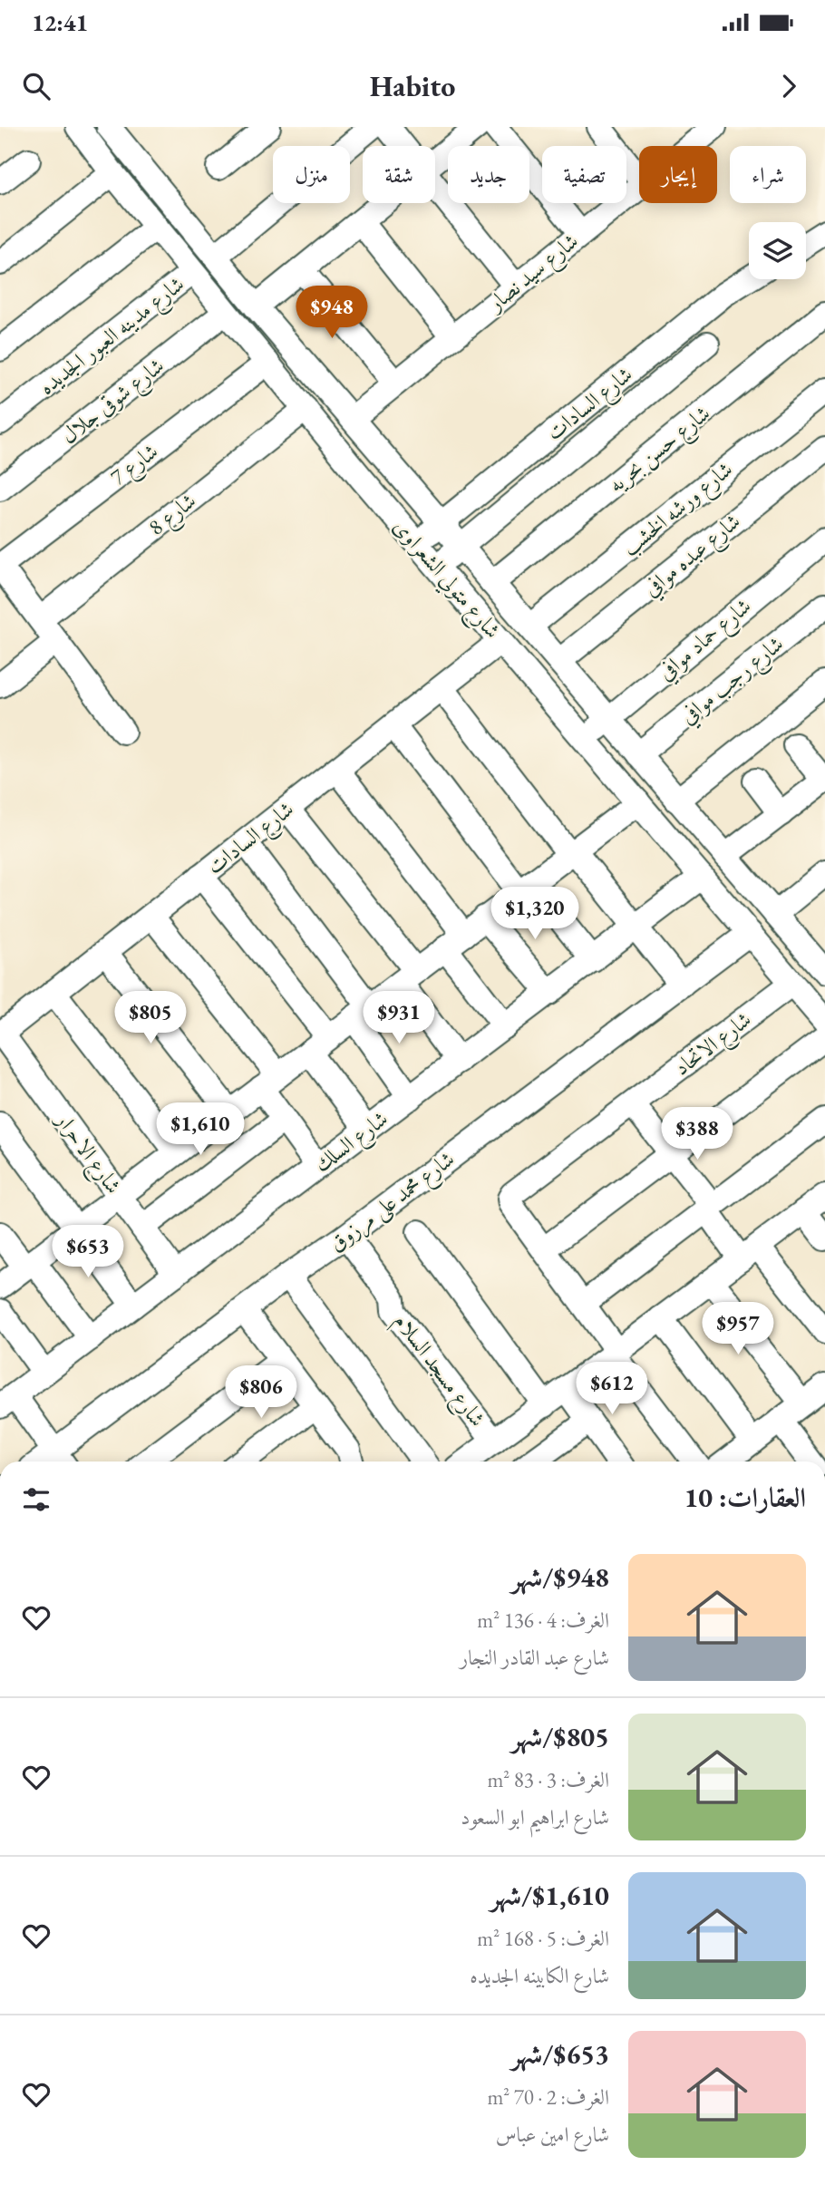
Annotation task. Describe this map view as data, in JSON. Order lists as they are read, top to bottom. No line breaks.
{"streets":{"street":["شارع سيد نصار","شارع مدينه العبور الجديده","شارع شوقى جلال","شارع السادات","شارع حسن بحريه","شارع 7","شارع ورشه الخشب","شارع 8","شارع عبده موافي","شارع متولي الشعراوى","شارع حماد موافي","شارع رجب موافي","شارع الاتحاد","شارع السلك","شارع الاحرار","شارع محمد على مرزوق","شارع مسجد السلام"]},"crossings":[["شارع سيد نصار","شارع متولي الشعراوى"],["شارع مدينه العبور الجديده","شارع متولي الشعراوى"],["شارع شوقى جلال","شارع متولي الشعراوى"],["شارع السادات","شارع متولي الشعراوى"],["شارع السادات","شارع الاحرار"],["شارع حسن بحريه","شارع متولي الشعراوى"],["شارع 7","شارع متولي الشعراوى"],["شارع ورشه الخشب","شارع متولي الشعراوى"],["شارع 8","شارع متولي الشعراوى"],["شارع عبده موافي","شارع متولي الشعراوى"],["شارع متولي الشعراوى","شارع حماد موافي"],["شارع متولي الشعراوى","شارع رجب موافي"],["شارع متولي الشعراوى","شارع الاتحاد"],["شارع متولي الشعراوى","شارع السلك"],["شارع متولي الشعراوى","شارع محمد على مرزوق"],["شارع السلك","شارع الاحرار"],["شارع محمد على مرزوق","شارع مسجد السلام"]],"page":{"status":"12:41","header":"Habito","chip":["شراء","إيجار","تصفية","جديد","شقة","منزل"],"price":["$948","$1,320","$805","$931","$1,610","$388","$653","$957","$612","$806"],"heading":"العقارات: 10","list":[{"name":"$948/شهر","note":"الغرف: 4 · 136 m² · شارع عبد القادر النجار"},{"name":"$805/شهر","note":"الغرف: 3 · 83 m² · شارع ابراهيم ابو السعود"},{"name":"$1,610/شهر","note":"الغرف: 5 · 168 m² · شارع الكابينه الجديده"},{"name":"$653/شهر","note":"الغرف: 2 · 70 m² · شارع امين عباس"}]}}
